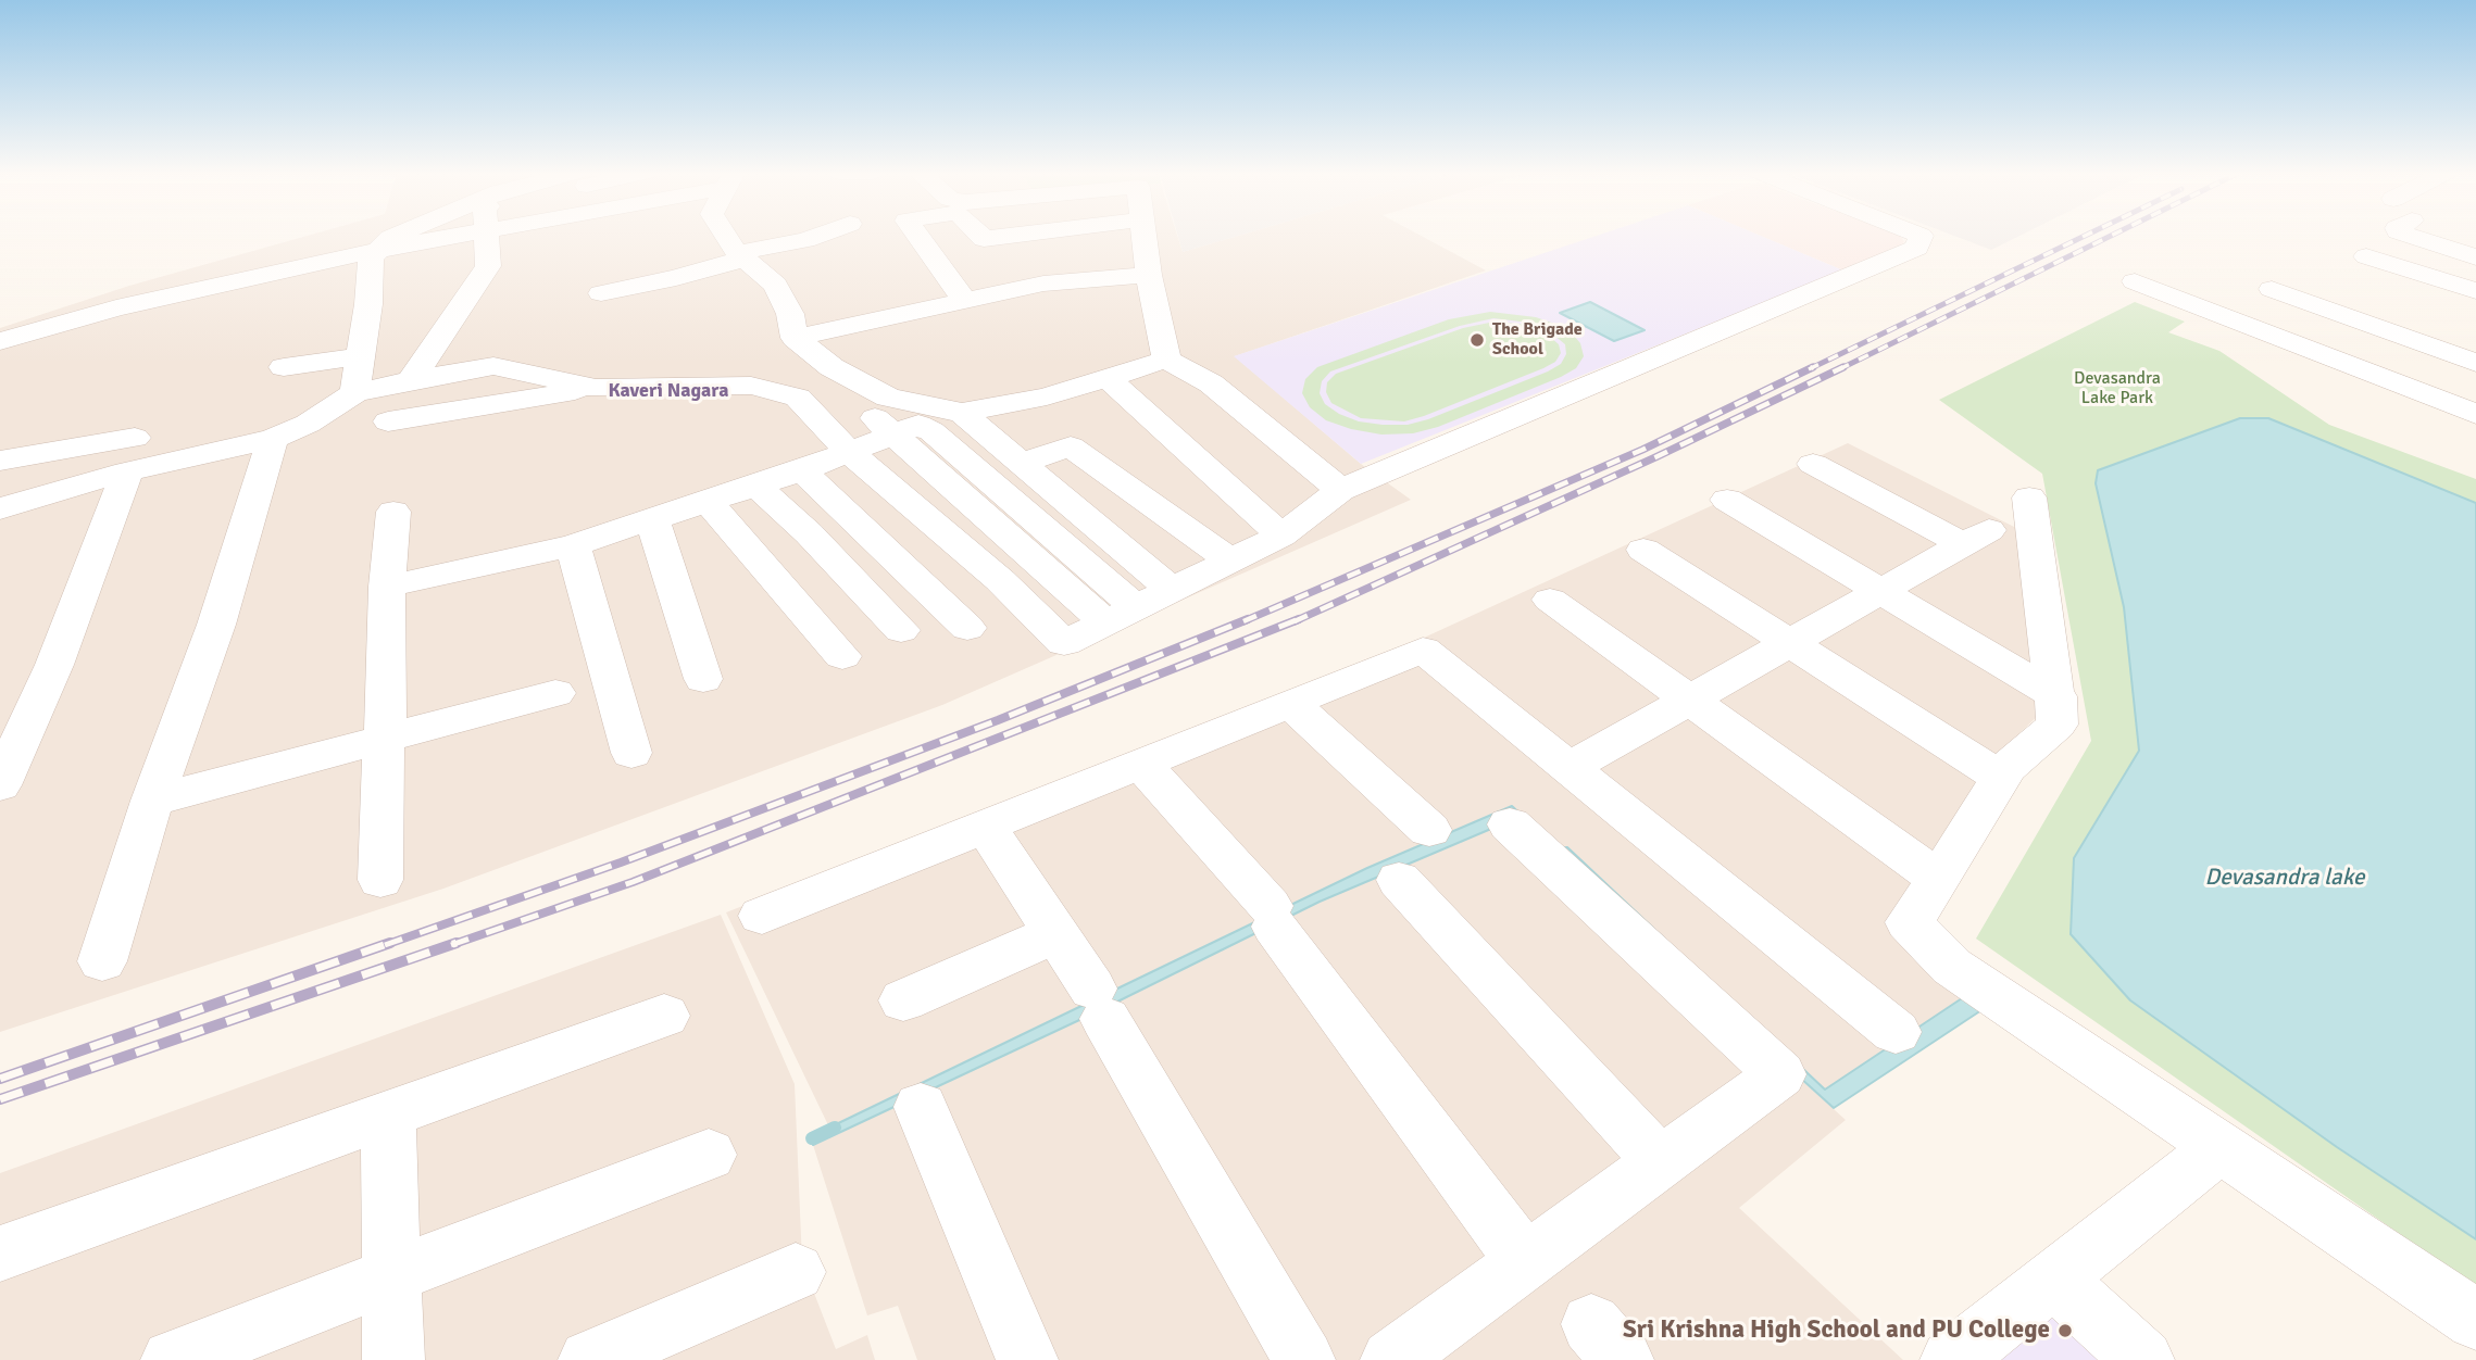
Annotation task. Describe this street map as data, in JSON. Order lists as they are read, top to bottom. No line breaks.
{"districts":["Kaveri Nagara"],"water":["Devasandra lake"],"parks":["Devasandra Lake Park"],"places":["The Brigade School","Sri Krishna High School and PU College"]}
